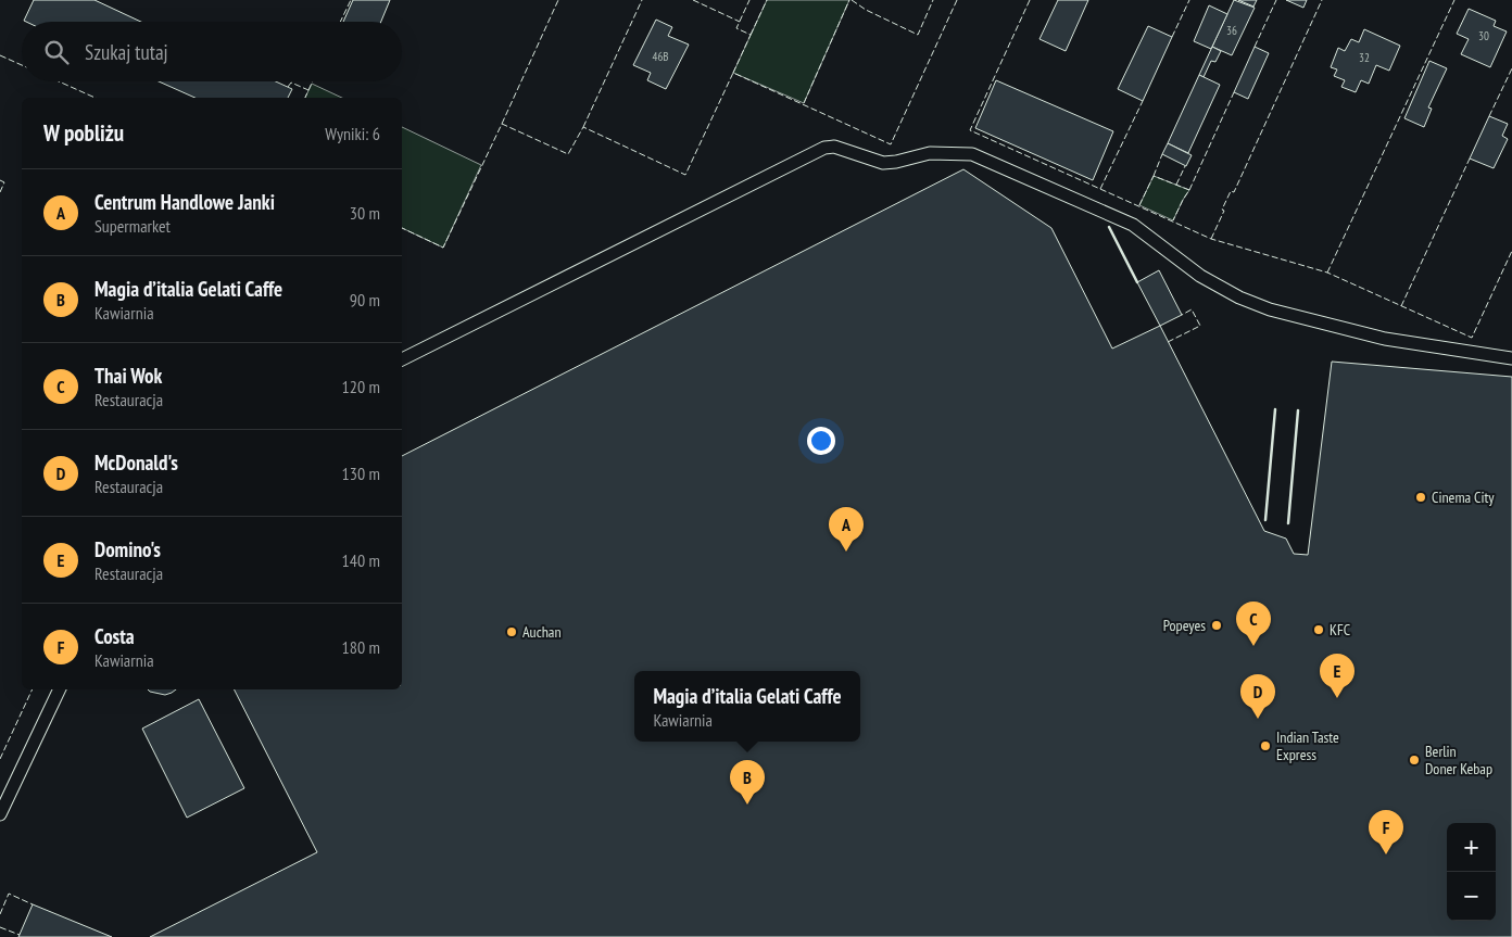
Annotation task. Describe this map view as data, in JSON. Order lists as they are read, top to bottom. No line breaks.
{"places":["Cinema City","Popeyes","KFC","Auchan","Indian Taste Express","Berlin Doner Kebap"],"house_numbers":["36","30","46B","32"],"page":{"search":"Szukaj tutaj","heading":["W pobliżu","Wyniki: 6"],"list":[{"mark":"A","name":"Centrum Handlowe Janki","note":"Supermarket","value":"30 m"},{"mark":"B","name":"Magia d’italia Gelati Caffe","note":"Kawiarnia","value":"90 m"},{"mark":"C","name":"Thai Wok","note":"Restauracja","value":"120 m"},{"mark":"D","name":"McDonald's","note":"Restauracja","value":"130 m"},{"mark":"E","name":"Domino's","note":"Restauracja","value":"140 m"},{"mark":"F","name":"Costa","note":"Kawiarnia","value":"180 m"}],"pins":["A","C","E","D","B","F"],"popup":["Magia d’italia Gelati Caffe","Kawiarnia"],"map_buttons":["+","−"]}}
